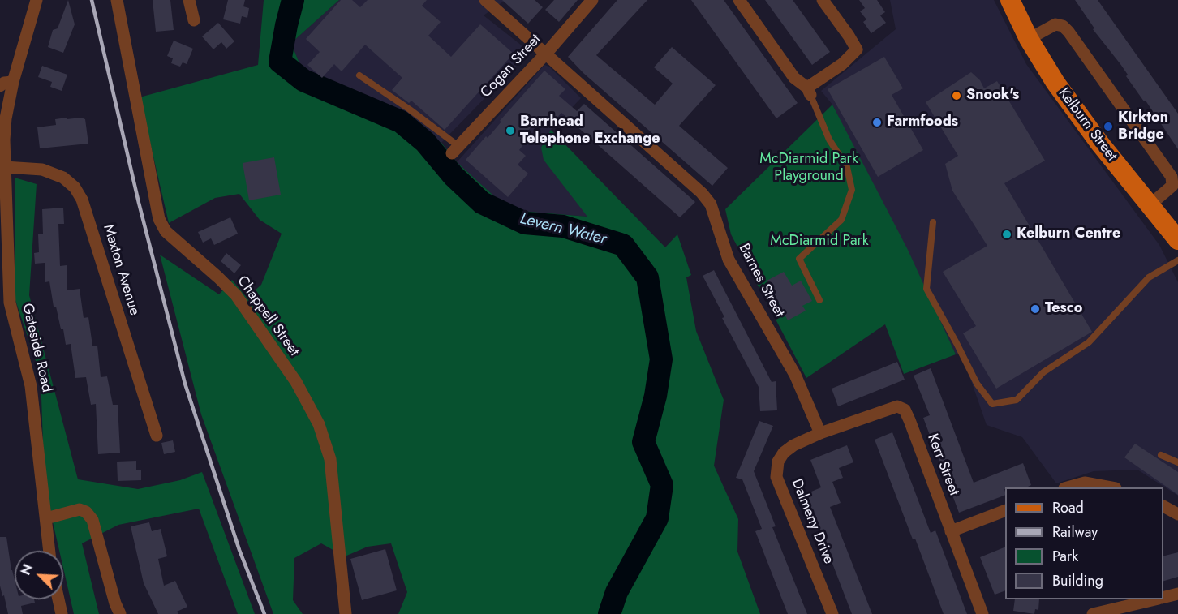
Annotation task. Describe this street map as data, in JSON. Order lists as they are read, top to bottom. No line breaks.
{"streets":{"main road":["Kelburn Street"],"street":["Cogan Street","Maxton Avenue","Barnes Street","Chappell Street","Gateside Road","Kerr Street","Dalmeny Drive"]},"crossings":[["Cogan Street","Barnes Street"],["Maxton Avenue","Gateside Road"],["Barnes Street","Kerr Street"],["Barnes Street","Dalmeny Drive"],["Kerr Street","Dalmeny Drive"]],"water":["Levern Water"],"parks":["McDiarmid Park Playground","McDiarmid Park"],"places":["Snook's","Farmfoods","Kirkton Bridge","Barrhead Telephone Exchange","Kelburn Centre","Tesco"],"legend":["Road","Railway","Park","Building"],"north":"top left"}
